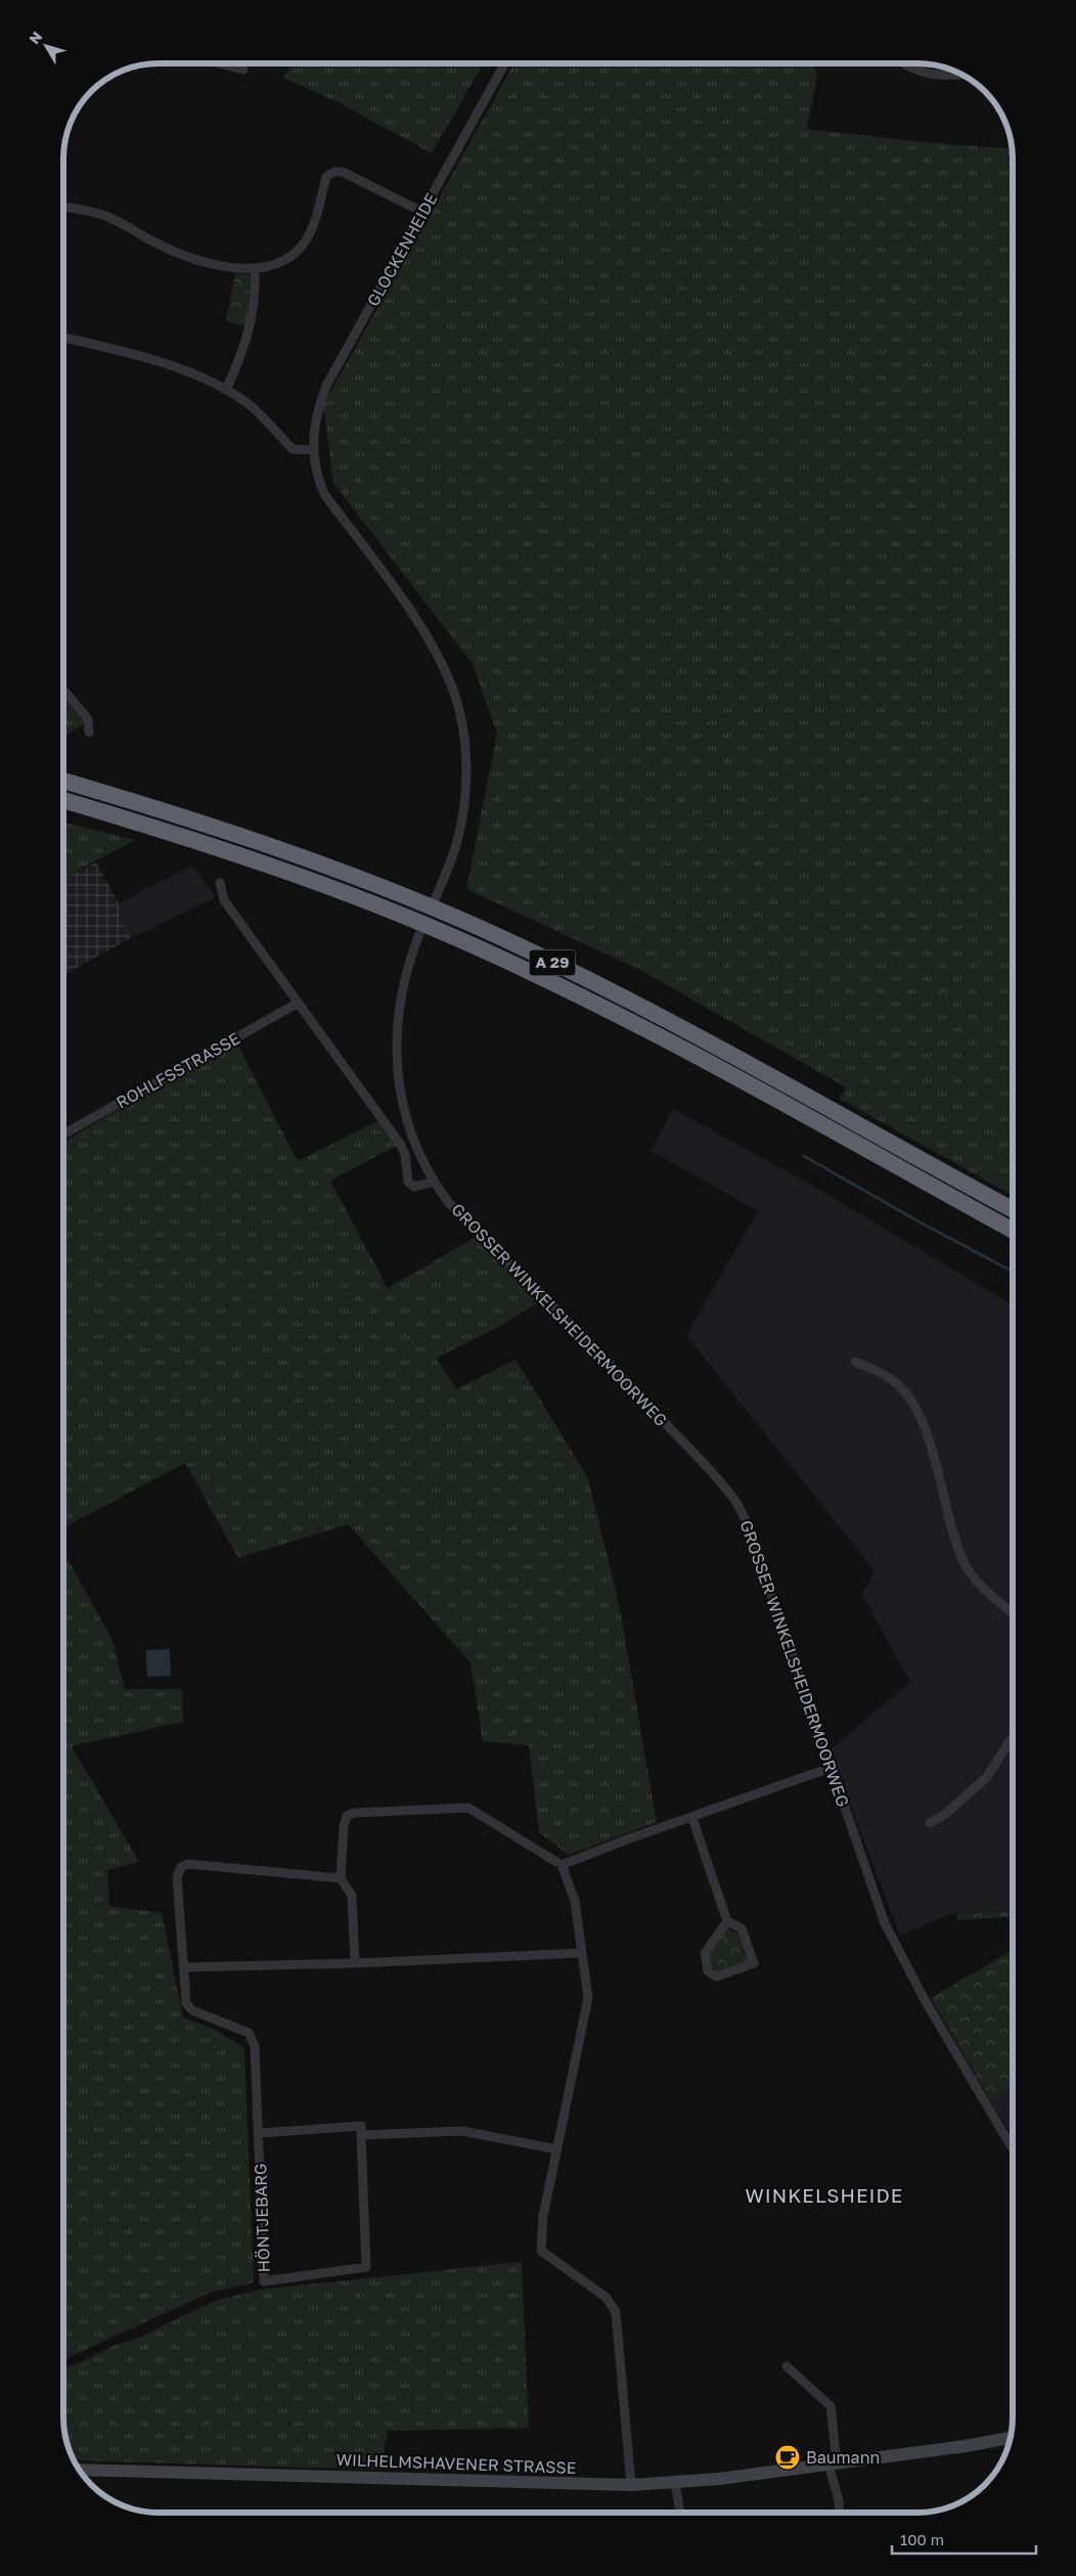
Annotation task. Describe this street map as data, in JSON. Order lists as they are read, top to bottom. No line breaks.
{"streets":{"highway":["A 29"],"street":["GLOCKENHEIDE","ROHLFSSTRASSE","GROSSER WINKELSHEIDERMOORWEG","HÖNTJEBARG","WILHELMSHAVENER STRASSE"]},"crossings":[["GLOCKENHEIDE","GROSSER WINKELSHEIDERMOORWEG"]],"districts":["WINKELSHEIDE"],"places":{"cafe":["Baumann"]},"scale_bar":"100 m","north":"top left"}
